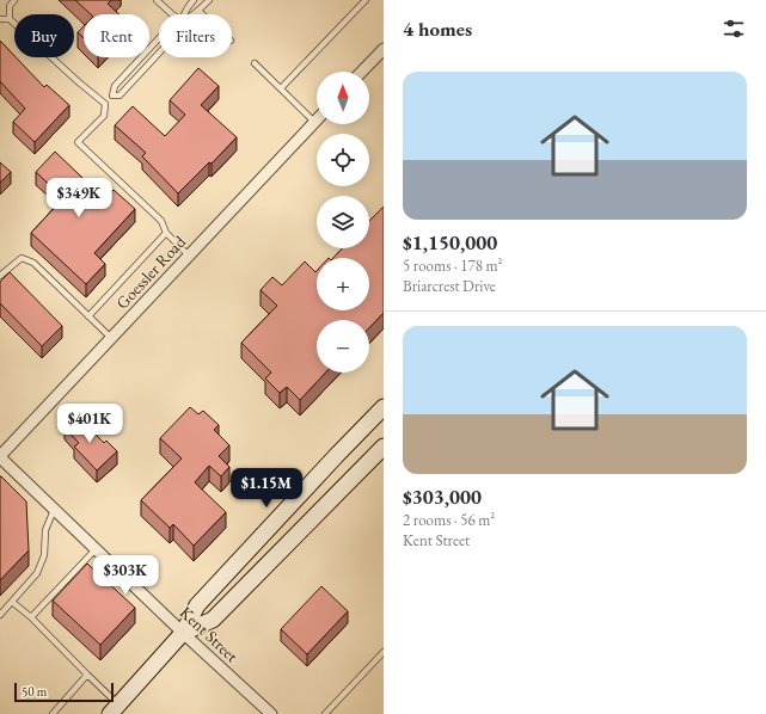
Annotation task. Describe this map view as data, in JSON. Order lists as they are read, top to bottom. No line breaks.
{"streets":{"street":["Goessler Road","Kent Street"]},"crossings":[["Goessler Road","Kent Street"]],"scale_bar":"50 m","north":"top","page":{"heading":"4 homes","chip":["Buy","Rent","Filters"],"list":[{"name":"$1,150,000","note":"5 rooms · 178 m² · Briarcrest Drive"},{"name":"$303,000","note":"2 rooms · 56 m² · Kent Street"}],"map_buttons":["+","−"],"price":["$349K","$401K","$1.15M","$303K"],"scale":"50 m"}}
